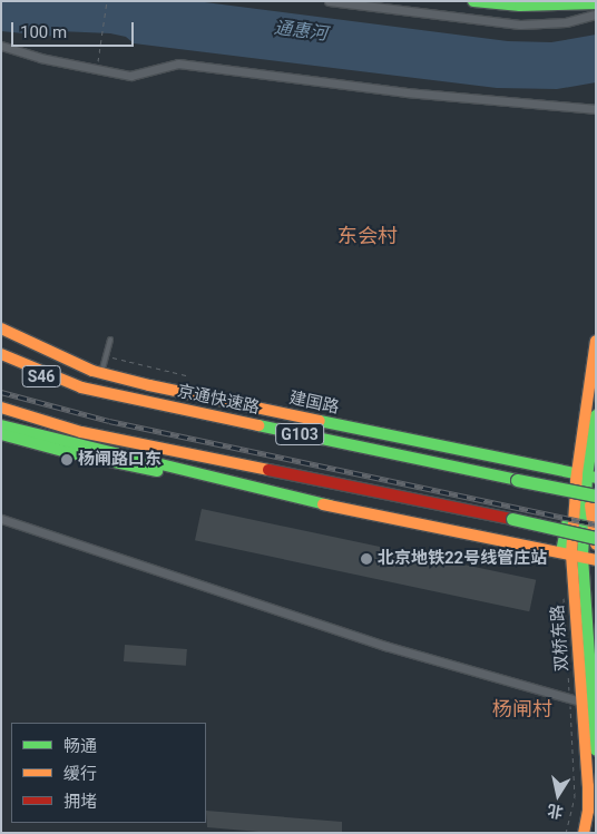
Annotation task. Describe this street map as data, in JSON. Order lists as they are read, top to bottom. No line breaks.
{"streets":{"main road":["S46","京通快速路","建国路","G103","双桥东路"]},"crossings":[["S46","京通快速路"],["建国路","双桥东路"]],"districts":["东会村","杨闸村"],"water":["通惠河"],"places":["杨闸路口东","北京地铁22号线管庄站"],"legend":["畅通","缓行","拥堵"],"scale_bar":"100 m","north":"bottom"}
